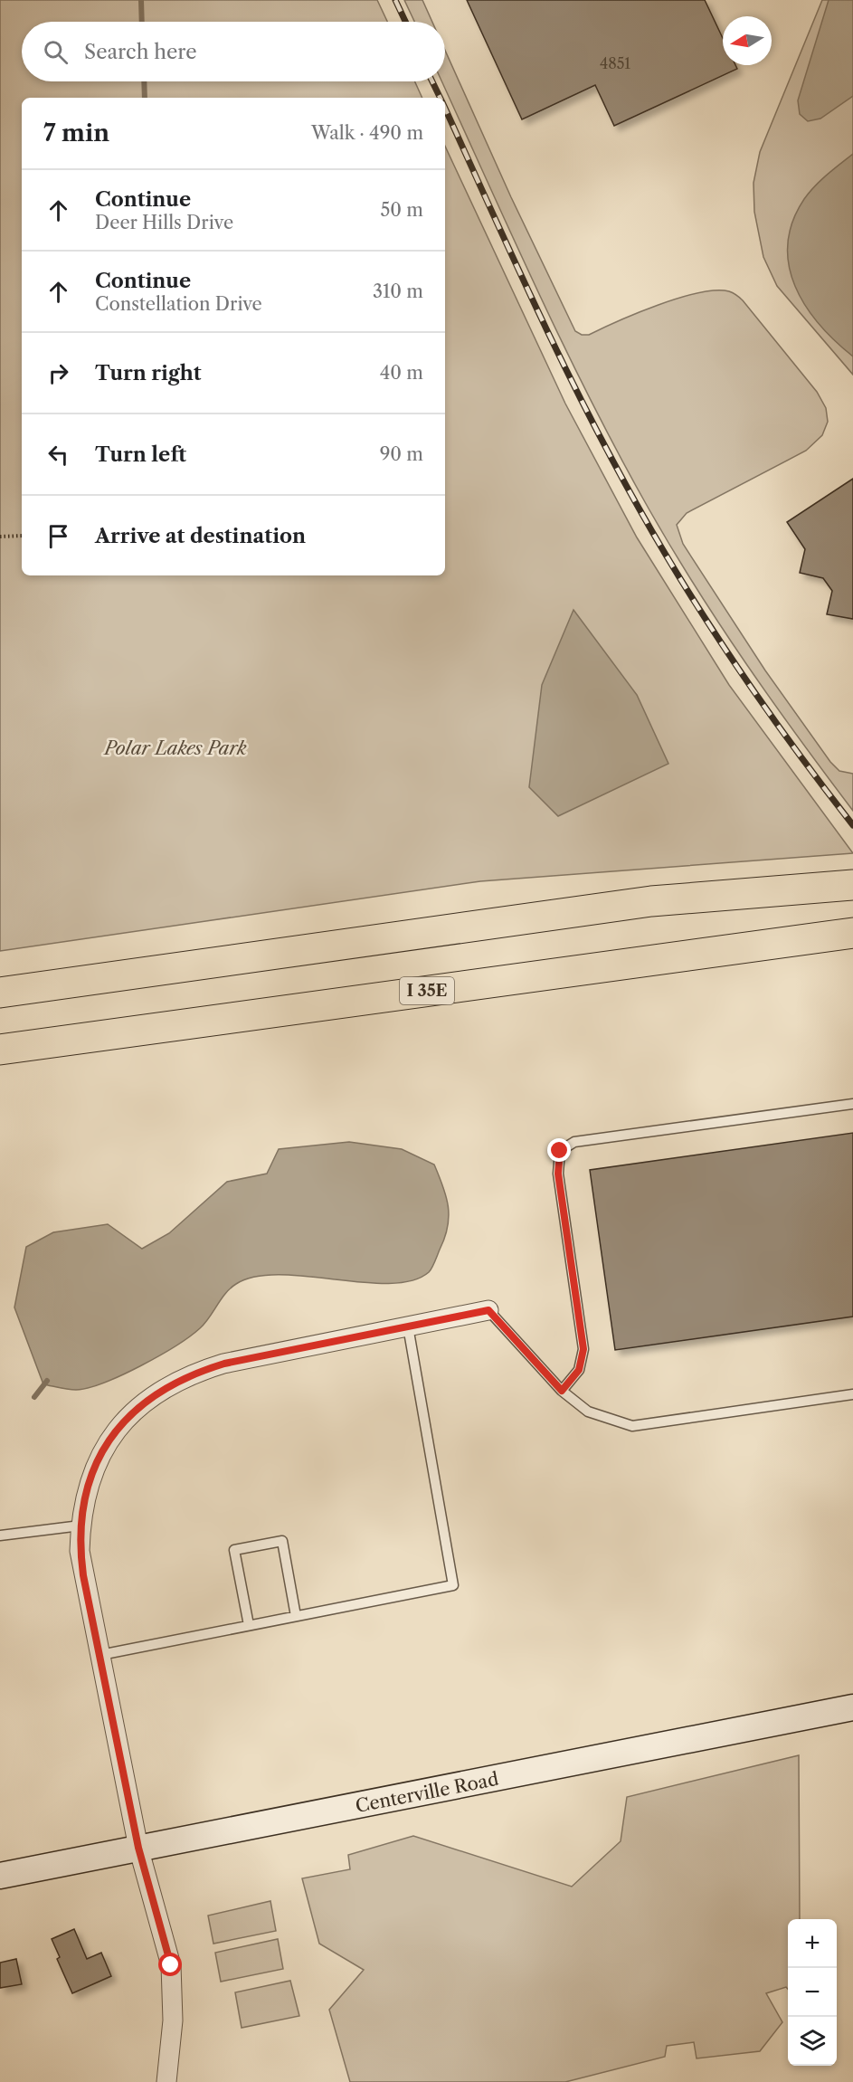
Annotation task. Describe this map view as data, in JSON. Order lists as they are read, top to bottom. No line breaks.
{"streets":{"highway":["I 35E"],"main road":["Centerville Road"]},"parks":["Polar Lakes Park"],"house_numbers":["4851"],"north":"left","page":{"search":"Search here","heading":["7 min","Walk · 490 m"],"list":[["Continue","Deer Hills Drive","50 m"],["Continue","Constellation Drive","310 m"],["Turn right","40 m"],["Turn left","90 m"],"Arrive at destination"],"map_buttons":["+","−"]}}
